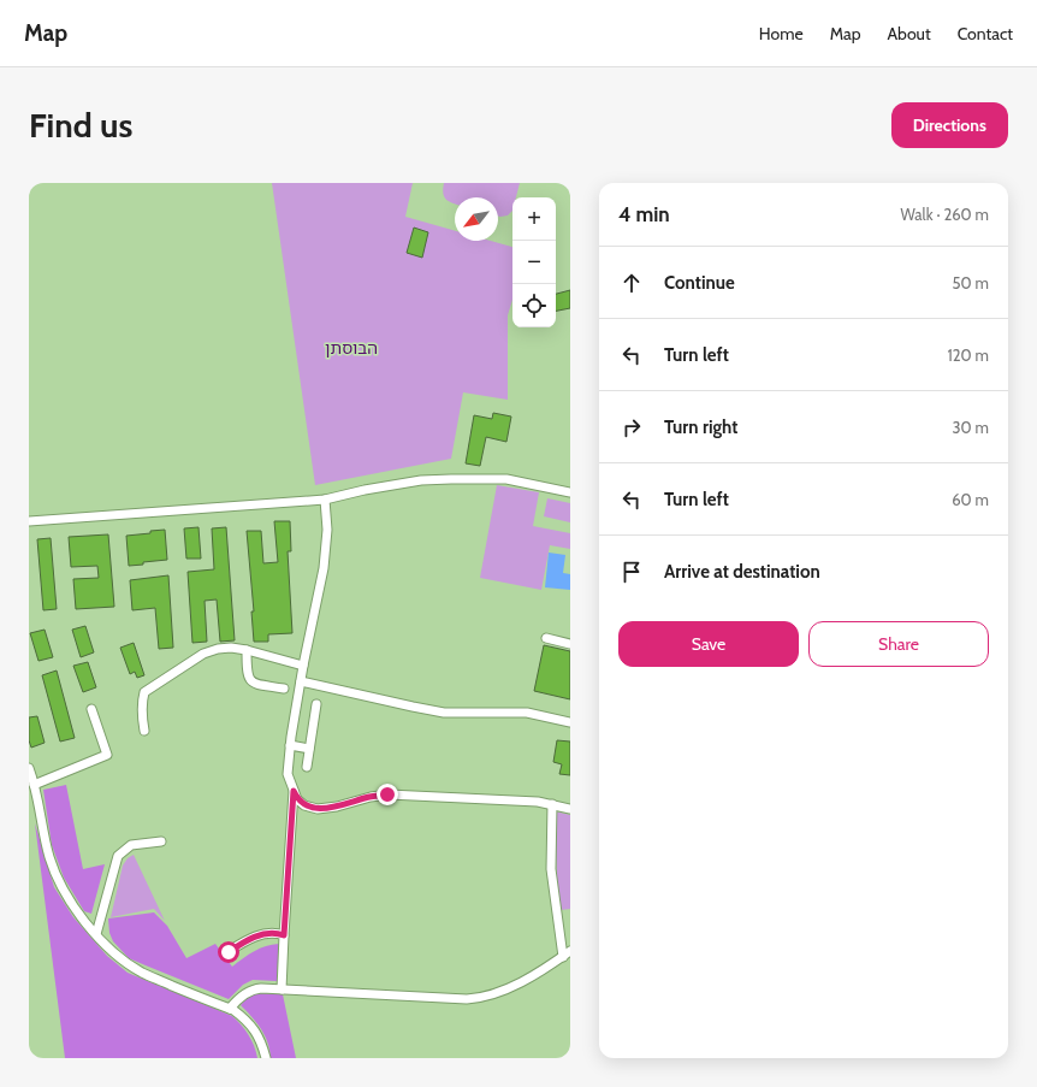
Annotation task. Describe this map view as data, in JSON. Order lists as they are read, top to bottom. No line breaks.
{"parks":["הבוסתן"],"north":"bottom left","page":{"header":"Map","nav":["Home","Map","About","Contact"],"buttons":["Directions",["Save","Share"]],"title":"Find us","heading":["4 min","Walk · 260 m"],"map_buttons":["+","−"],"list":[["Continue","50 m"],["Turn left","120 m"],["Turn right","30 m"],["Turn left","60 m"],"Arrive at destination"]}}
